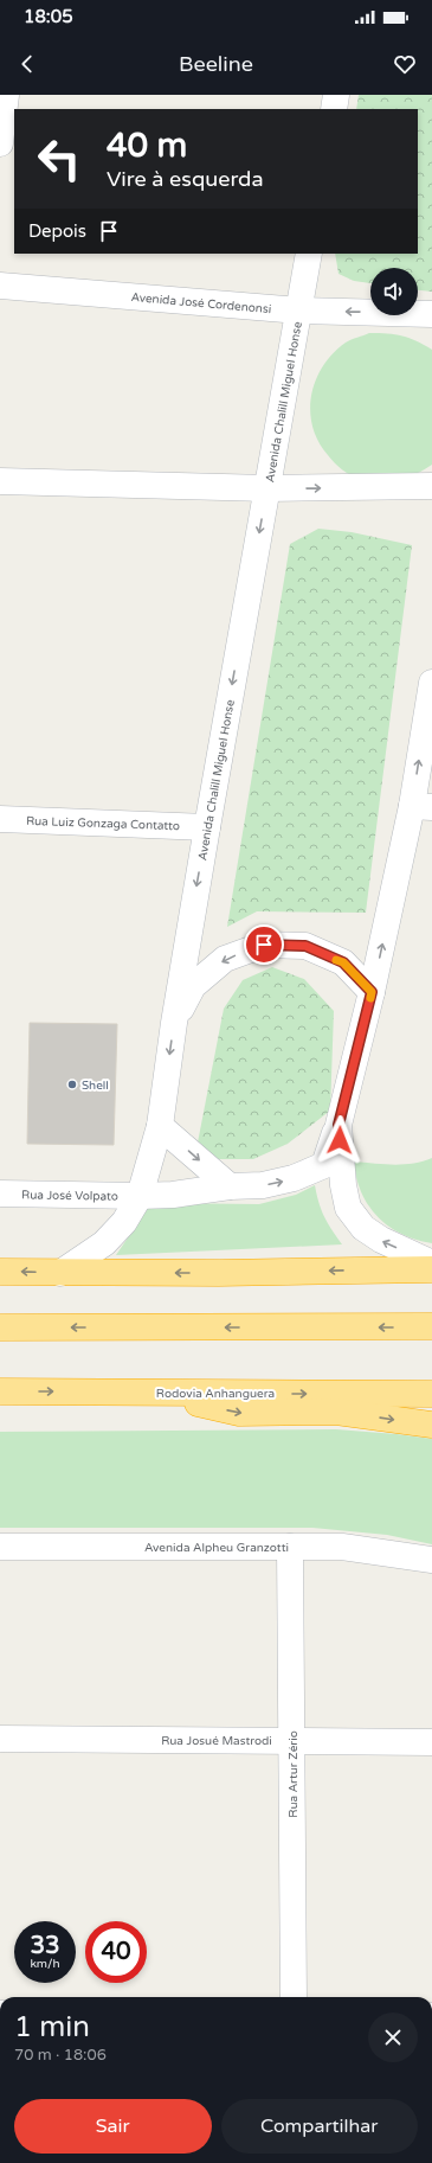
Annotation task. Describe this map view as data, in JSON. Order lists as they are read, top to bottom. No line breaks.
{"streets":{"highway":["Rodovia Anhanguera"],"street":["Avenida José Cordenonsi","Avenida Chalill Miguel Honse","Rua Luiz Gonzaga Contatto","Rua José Volpato","Avenida Alpheu Granzotti","Rua Josué Mastrodi","Rua Artur Zério"]},"crossings":[["Avenida José Cordenonsi","Avenida Chalill Miguel Honse"],["Avenida Chalill Miguel Honse","Rua Luiz Gonzaga Contatto"],["Avenida Chalill Miguel Honse","Rua José Volpato"],["Avenida Alpheu Granzotti","Rua Artur Zério"],["Rua Josué Mastrodi","Rua Artur Zério"]],"places":["Shell"],"page":{"status":"18:05","header":"Beeline","turn":["40 m","Vire à esquerda"],"then":"Depois","speed":"33 km/h","limit":"40","heading":["1 min","70 m · 18:06"],"buttons":["Sair","Compartilhar"]}}
